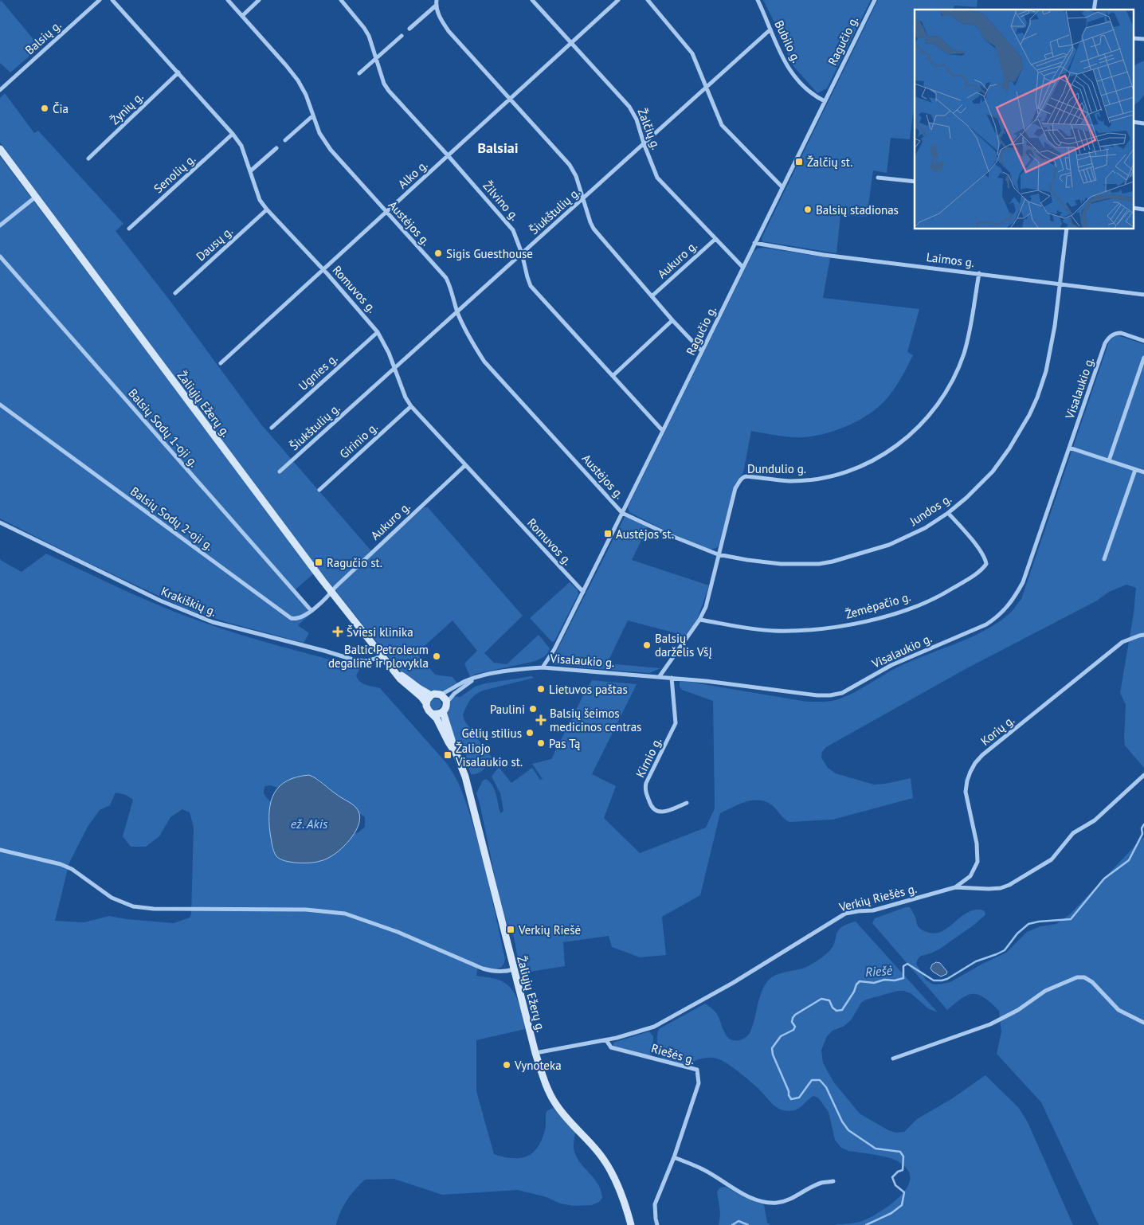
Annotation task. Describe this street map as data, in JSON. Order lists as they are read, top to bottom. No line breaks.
{"streets":{"main road":["Žaliųjų Ežerų g."],"street":["Balsių g.","Ragučio g.","Bubilo g.","Žynių g.","Žalčių g.","Senolių g.","Alko g.","Žilvino g.","Šiukštulių g.","Austėjos g.","Dausų g.","Aukuro g.","Laimos g.","Romuvos g.","Ugnies g.","Visalaukio g.","Balsių Sodų 1-oji g.","Girinio g.","Dundulio g.","Jundos g.","Balsių Sodų 2-oji g.","Krakiškių g.","Žemėpačio g.","Korių g.","Kirnio g.","Verkių Riešės g.","Riešės g."]},"crossings":[["Ragučio g.","Bubilo g."],["Ragučio g.","Žalčių g."],["Ragučio g.","Žilvino g."],["Ragučio g.","Austėjos g."],["Ragučio g.","Laimos g."],["Ragučio g.","Romuvos g."],["Ragučio g.","Visalaukio g."],["Ragučio g.","Jundos g."],["Bubilo g.","Šiukštulių g."],["Žynių g.","Romuvos g."],["Žalčių g.","Alko g."],["Žalčių g.","Šiukštulių g."],["Žalčių g.","Aukuro g."],["Senolių g.","Romuvos g."],["Alko g.","Žilvino g."],["Alko g.","Austėjos g."],["Alko g.","Romuvos g."],["Žilvino g.","Šiukštulių g."],["Šiukštulių g.","Austėjos g."],["Šiukštulių g.","Romuvos g."],["Austėjos g.","Jundos g."],["Dausų g.","Romuvos g."],["Aukuro g.","Romuvos g."],["Aukuro g.","Žaliųjų Ežerų g."],["Aukuro g.","Balsių Sodų 2-oji g."],["Laimos g.","Dundulio g."],["Laimos g.","Jundos g."],["Romuvos g.","Ugnies g."],["Romuvos g.","Girinio g."],["Visalaukio g.","Žaliųjų Ežerų g."],["Visalaukio g.","Dundulio g."],["Visalaukio g.","Kirnio g."],["Žaliųjų Ežerų g.","Balsių Sodų 2-oji g."],["Žaliųjų Ežerų g.","Krakiškių g."],["Žaliųjų Ežerų g.","Verkių Riešės g."],["Balsių Sodų 1-oji g.","Balsių Sodų 2-oji g."],["Dundulio g.","Jundos g."],["Dundulio g.","Žemėpačio g."],["Jundos g.","Žemėpačio g."],["Korių g.","Verkių Riešės g."],["Verkių Riešės g.","Riešės g."]],"districts":["Balsiai"],"water":["ež. Akis","Riešė"],"places":{"other":["Čia","Balsių stadionas","Sigis Guesthouse","Balsių darželis VšĮ","Baltic Petroleum degalinė ir plovykla","Lietuvos paštas","Paulini","Gėlių stilius","Pas Tą","Vynoteka"],"transit":["Žalčių st.","Austėjos st.","Ragučio st.","Žaliojo Visalaukio st.","Verkių Riešė"],"health":["Šviesi klinika","Balsių šeimos medicinos centras"]}}
